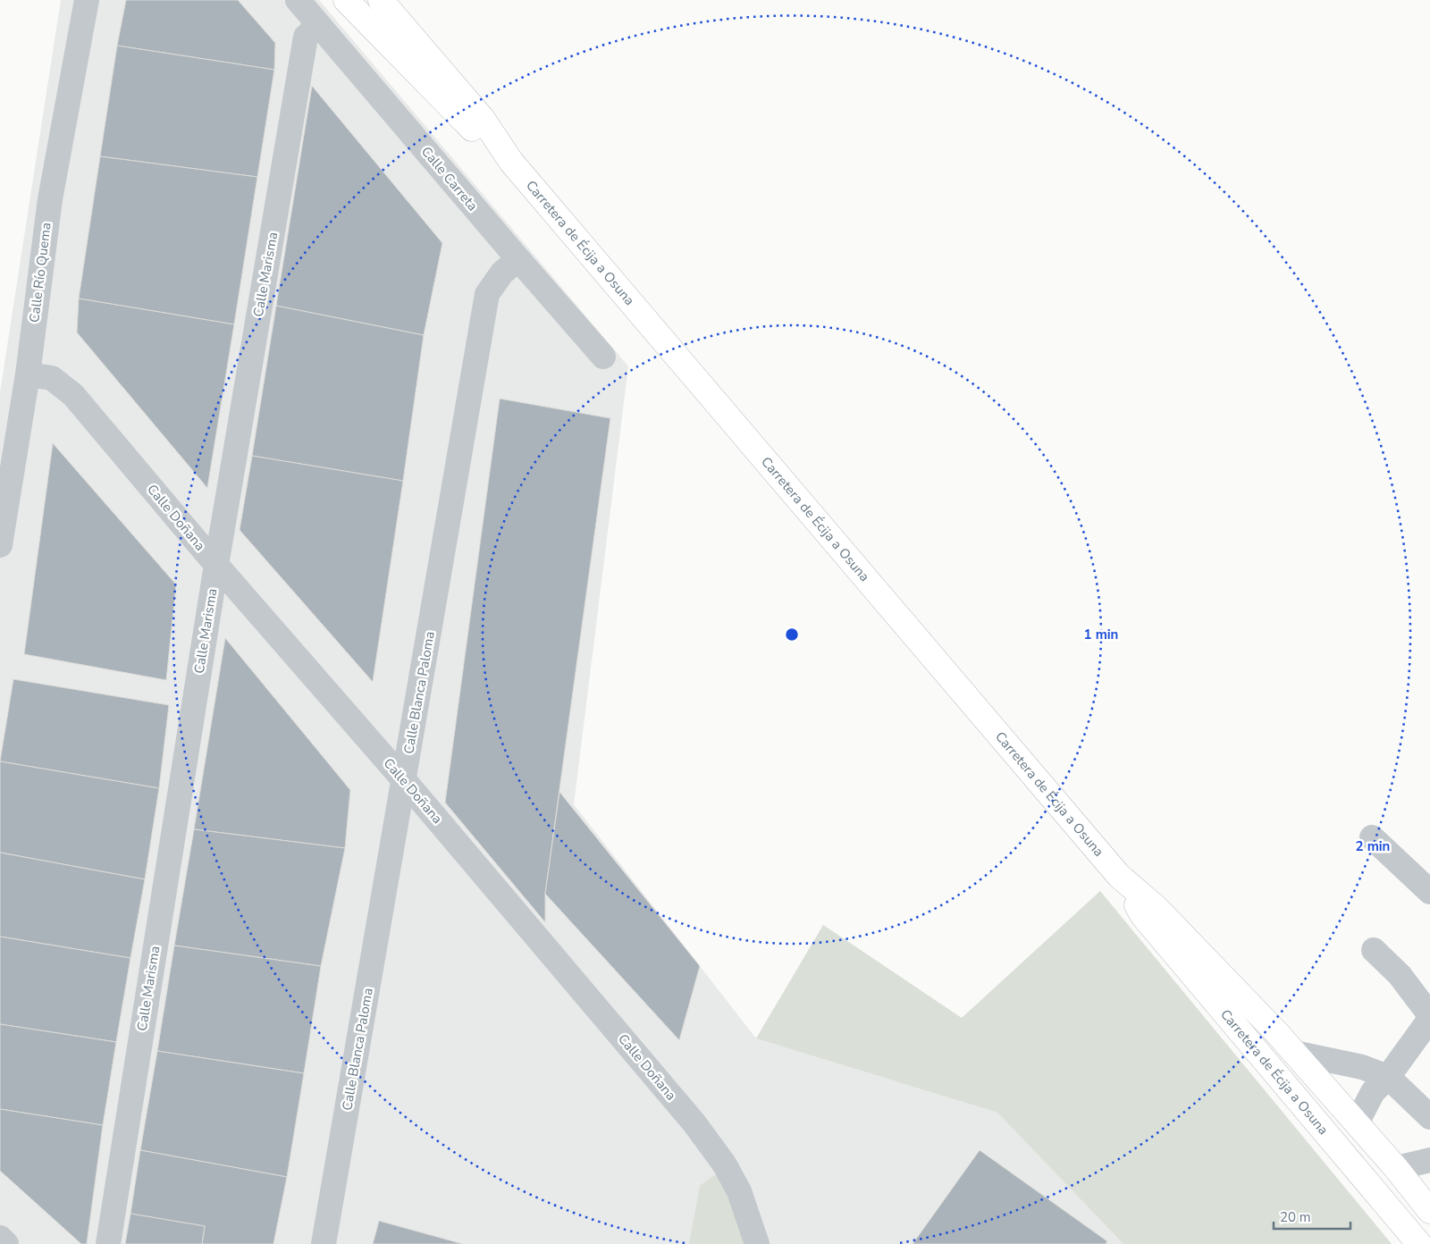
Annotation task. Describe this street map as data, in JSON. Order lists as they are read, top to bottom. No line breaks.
{"streets":{"main road":["Carretera de Écija a Osuna"],"street":["Calle Carreta","Calle Río Quema","Calle Marisma","Calle Doñana","Calle Blanca Paloma"]},"crossings":[["Calle Carreta","Calle Marisma"],["Calle Carreta","Calle Blanca Paloma"],["Calle Río Quema","Calle Doñana"],["Calle Marisma","Calle Doñana"],["Calle Doñana","Calle Blanca Paloma"]],"scale_bar":"20 m","rings":["1 min","2 min"]}
